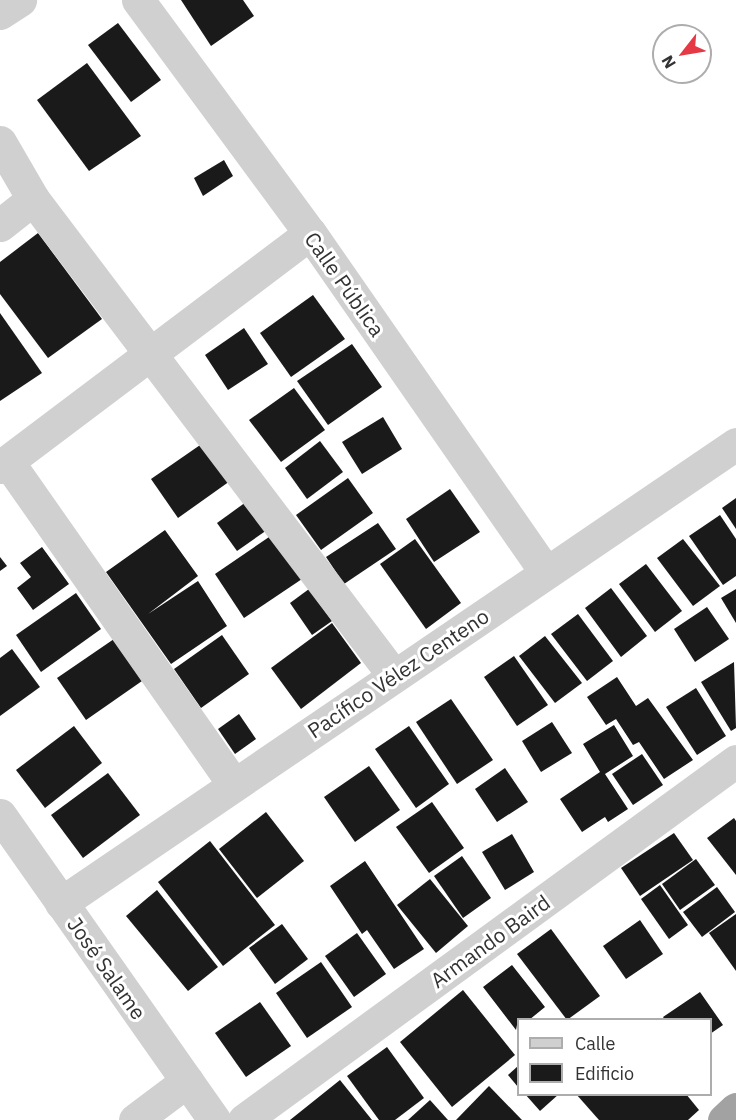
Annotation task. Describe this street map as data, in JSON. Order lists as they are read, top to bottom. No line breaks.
{"streets":{"street":["Calle Pública","Pacífico Vélez Centeno","Armando Baird","José Salame"]},"crossings":[["Calle Pública","Pacífico Vélez Centeno"],["Pacífico Vélez Centeno","José Salame"]],"legend":["Calle","Edificio"],"north":"bottom left"}
